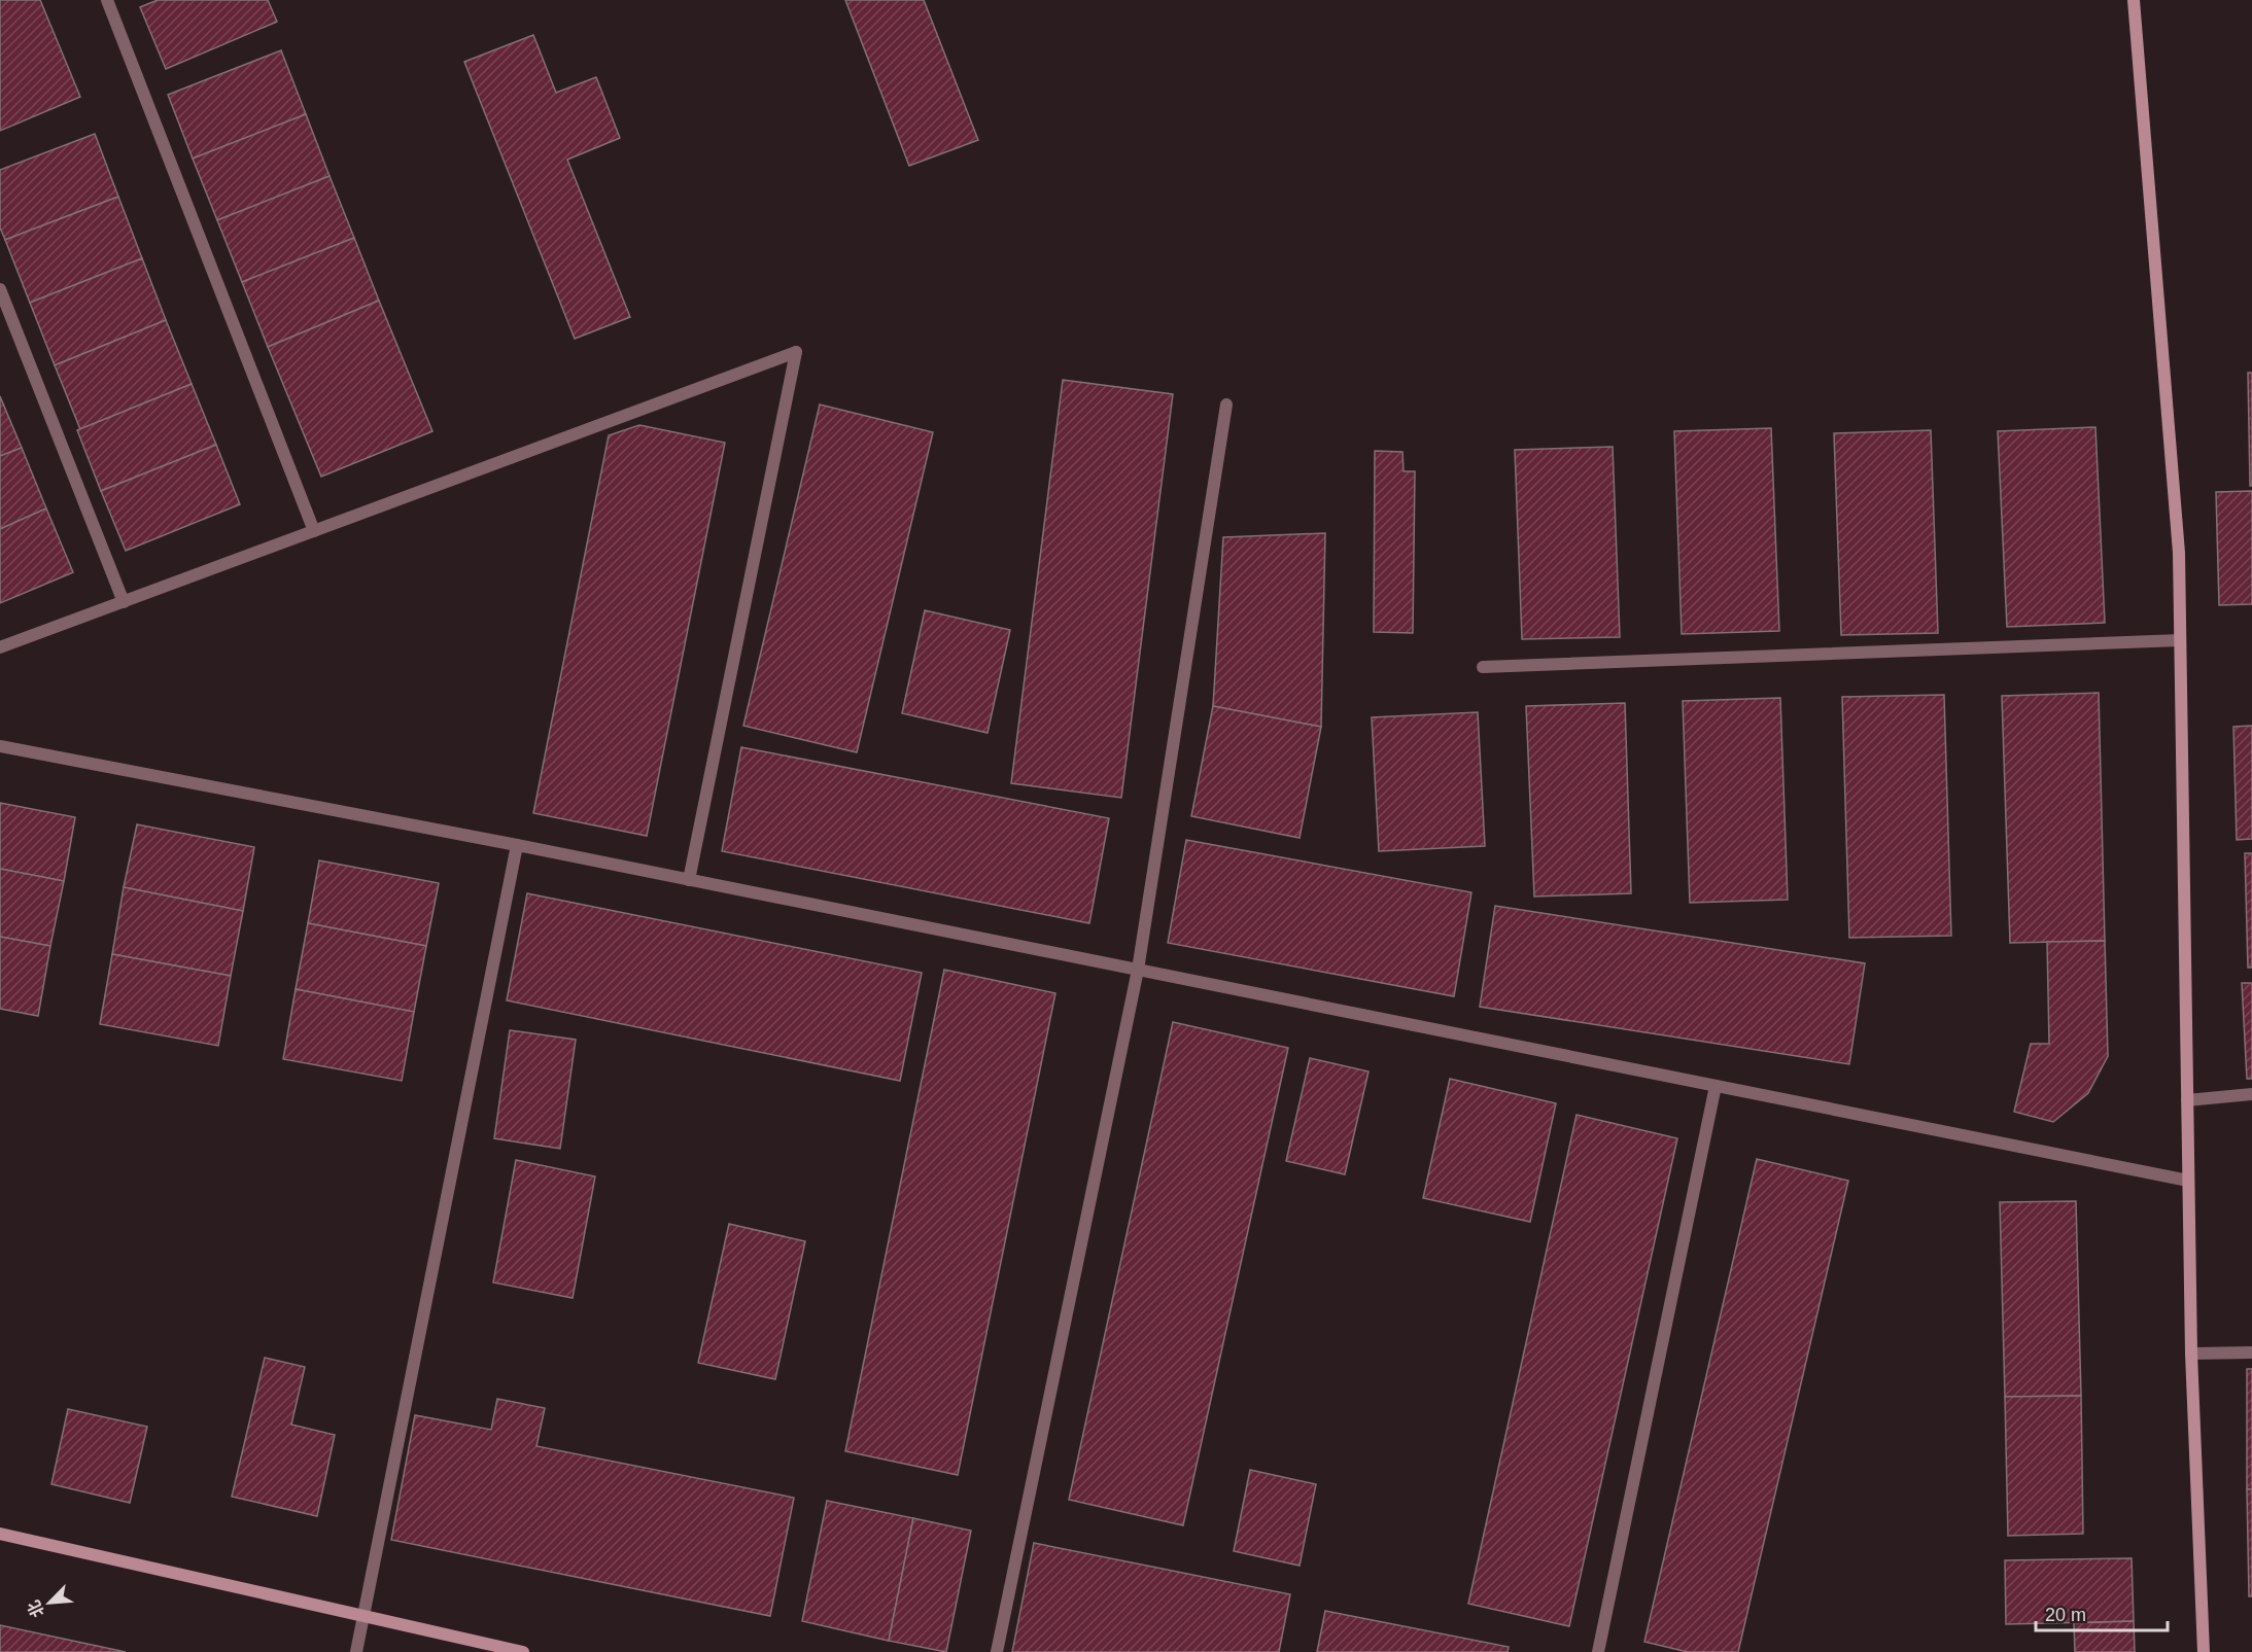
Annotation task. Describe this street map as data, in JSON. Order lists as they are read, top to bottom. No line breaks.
{"scale_bar":"20 m","north":"bottom left"}
